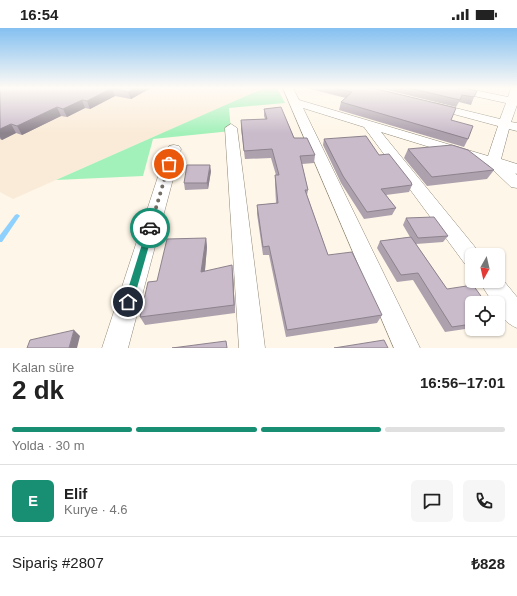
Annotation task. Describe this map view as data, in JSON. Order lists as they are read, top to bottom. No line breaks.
{"north":"bottom","page":{"status":"16:54","heading":["2 dk","Kalan süre","16:56–17:01"],"panel":["Elif","Kurye · 4.6","Sipariş #2807","₺828"],"bar":"Yolda · 30 m","round":"E"}}
